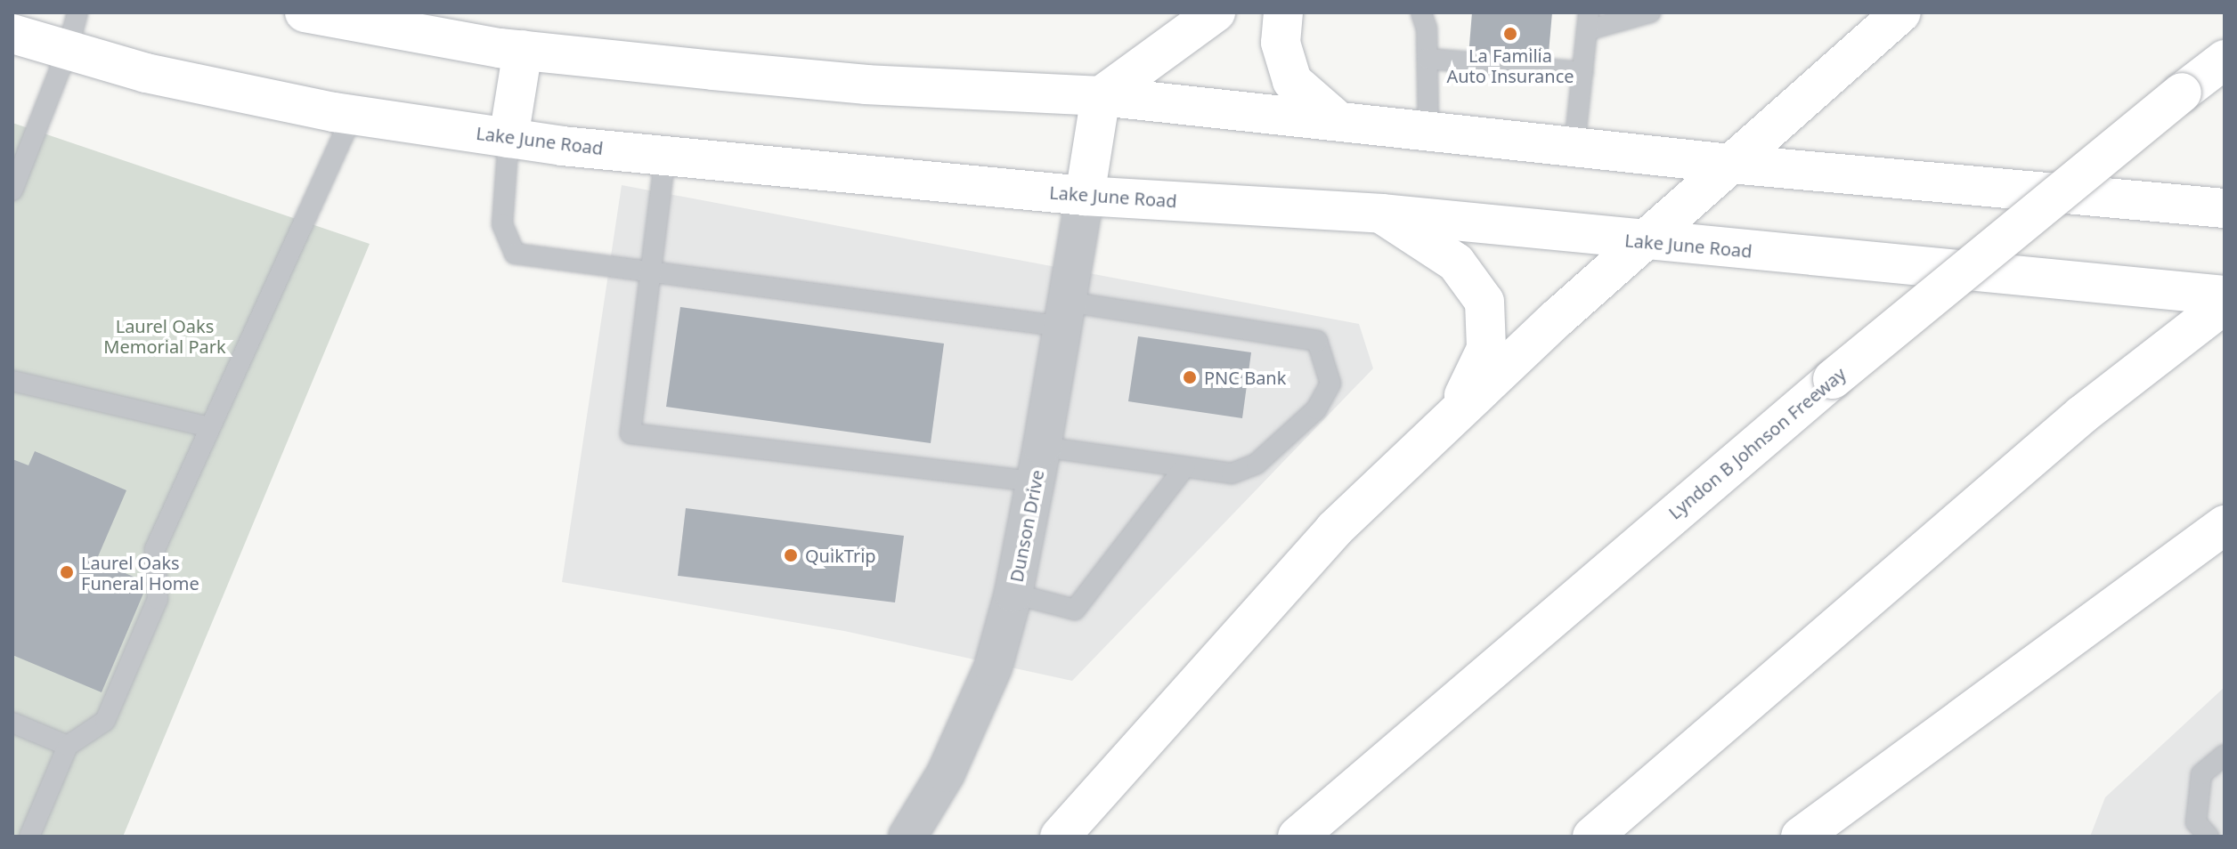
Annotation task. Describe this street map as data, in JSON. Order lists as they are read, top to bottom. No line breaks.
{"streets":{"main road":["Lake June Road","Lyndon B Johnson Freeway"],"street":["Dunson Drive"]},"crossings":[["Lake June Road","Dunson Drive"]],"parks":["Laurel Oaks Memorial Park"],"places":["La Familia Auto Insurance","PNC Bank","QuikTrip","Laurel Oaks Funeral Home"]}
